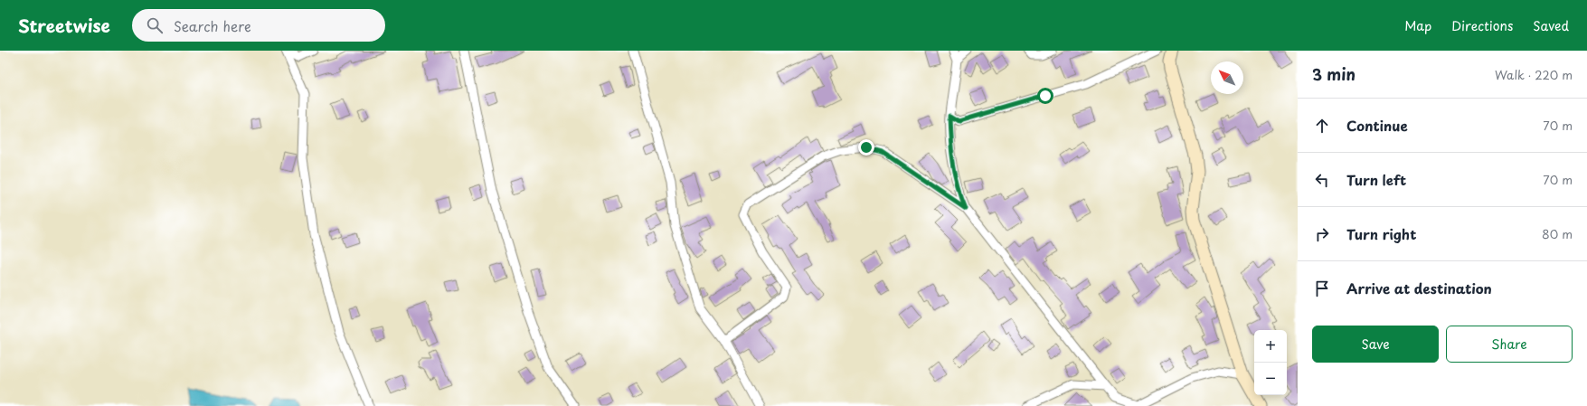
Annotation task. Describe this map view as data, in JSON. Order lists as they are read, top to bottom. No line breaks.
{"north":"top left","page":{"header":"Streetwise","search":"Search here","nav":["Map","Directions","Saved"],"heading":["3 min","Walk · 220 m"],"list":[["Continue","70 m"],["Turn left","70 m"],["Turn right","80 m"],"Arrive at destination"],"buttons":["Save","Share"],"map_buttons":["+","−"]}}
